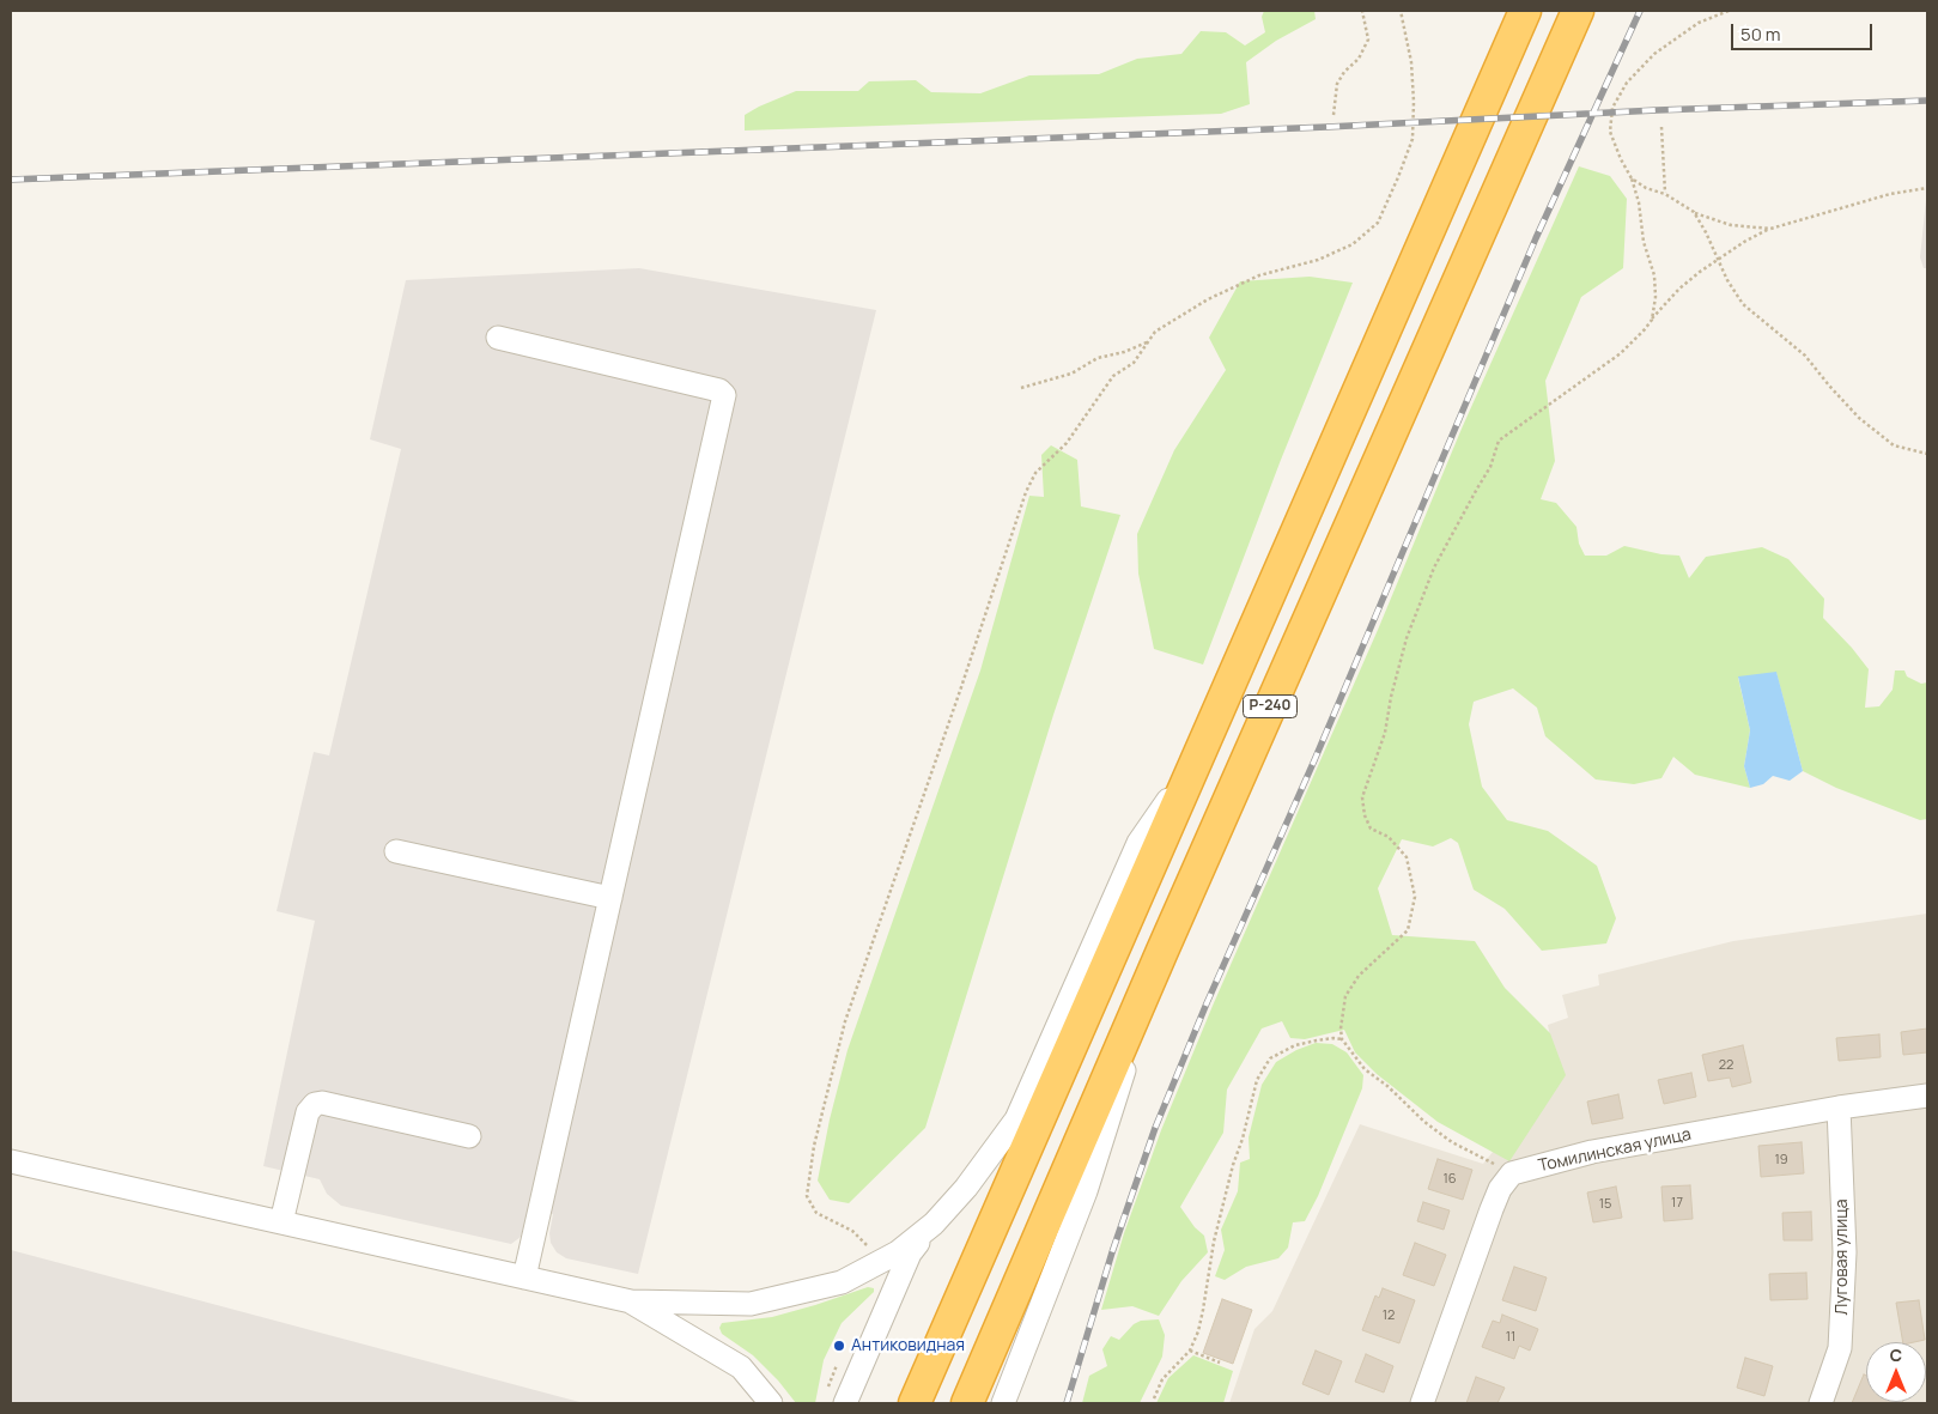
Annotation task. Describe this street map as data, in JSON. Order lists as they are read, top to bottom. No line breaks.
{"streets":{"highway":["Р-240"],"street":["Томилинская улица","Луговая улица"]},"crossings":[["Томилинская улица","Луговая улица"]],"places":["Антиковидная"],"house_numbers":["22","19","16","17","15","12","11"],"scale_bar":"50 m","north":"top"}
